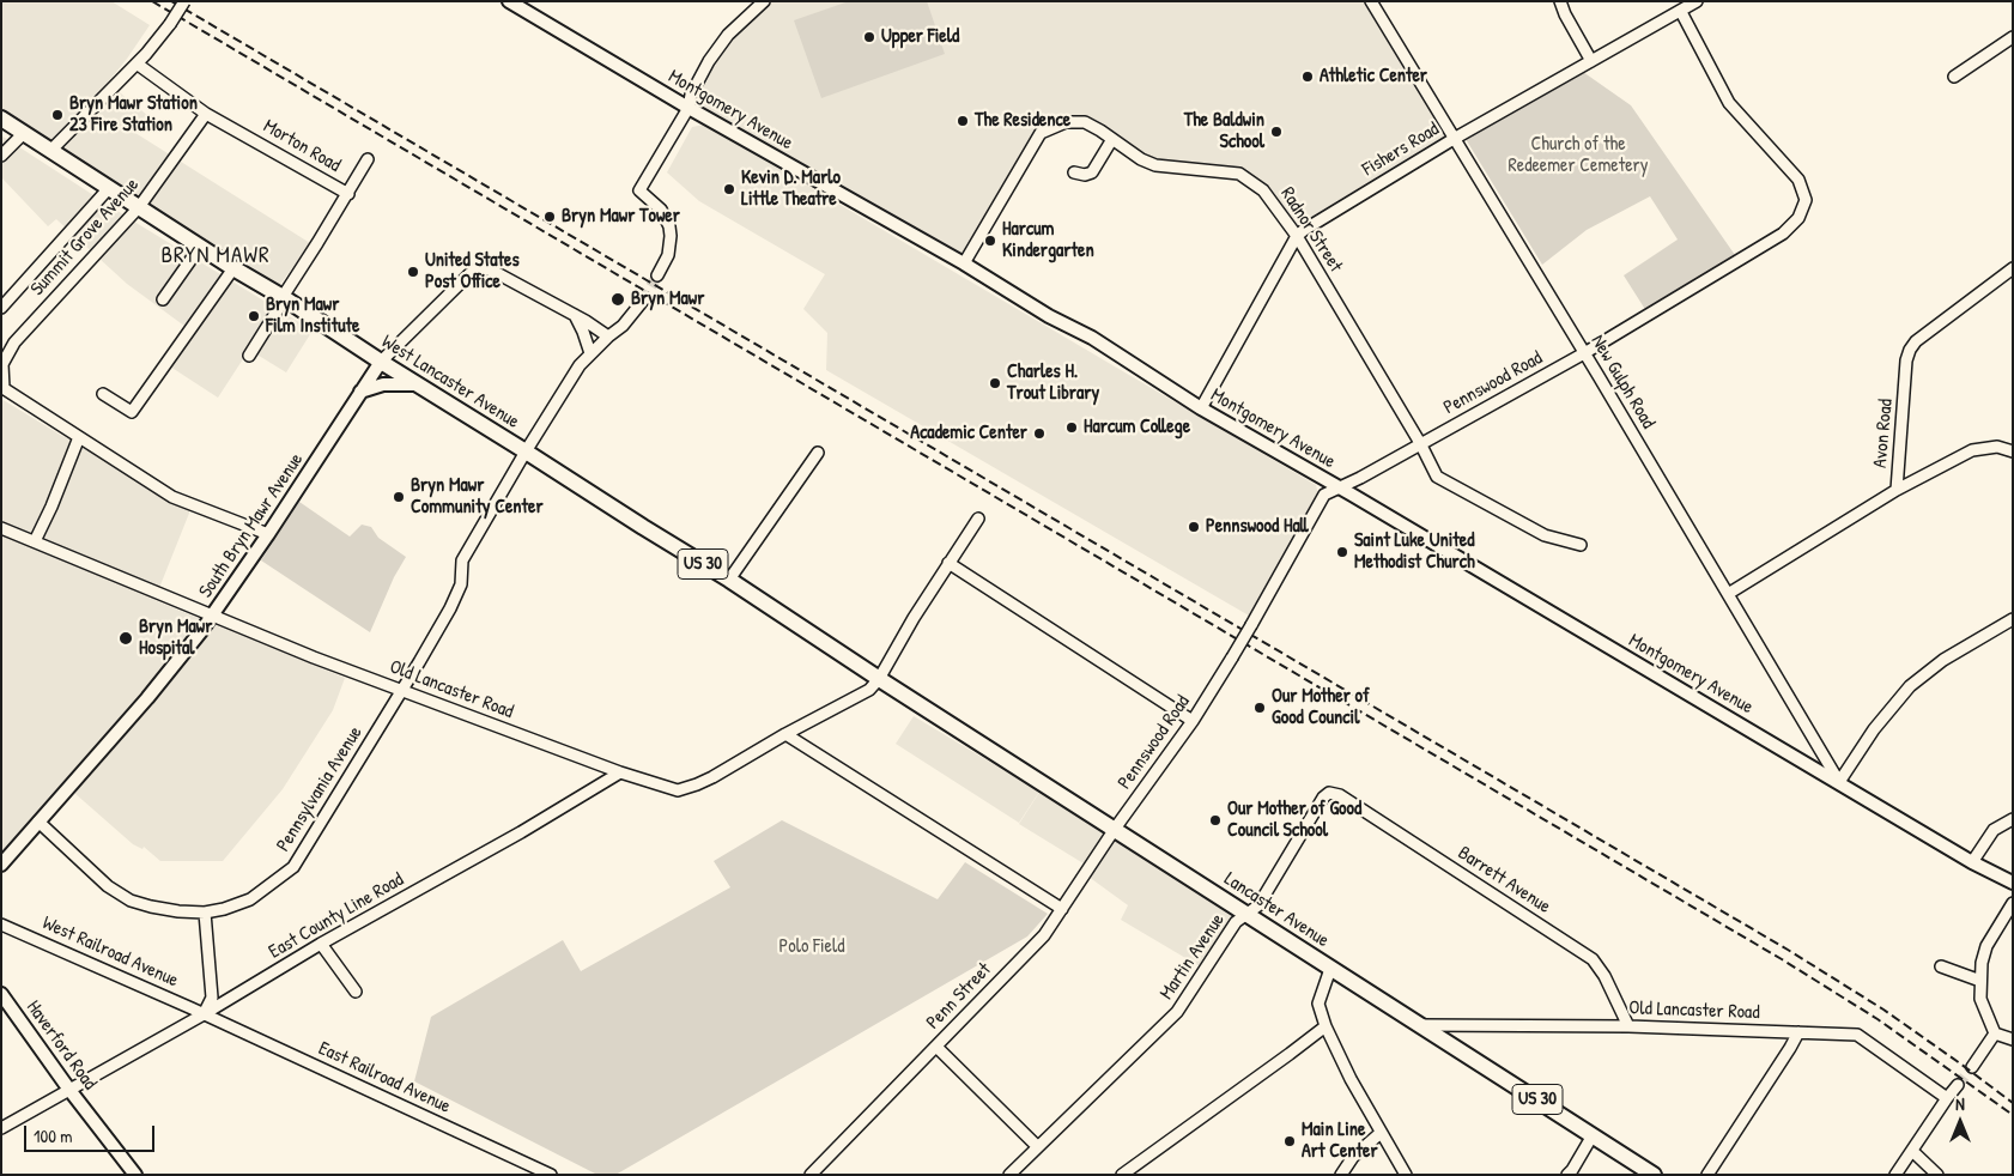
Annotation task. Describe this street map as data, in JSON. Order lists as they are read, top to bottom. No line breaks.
{"streets":{"highway":["West Lancaster Avenue","US 30","Lancaster Avenue"],"main road":["Montgomery Avenue","South Bryn Mawr Avenue","Haverford Road"],"street":["Morton Road","Fishers Road","Radnor Street","Summit Grove Avenue","New Gulph Road","Pennswood Road","Avon Road","Old Lancaster Road","Pennsylvania Avenue","Barrett Avenue","East County Line Road","West Railroad Avenue","Martin Avenue","Penn Street","East Railroad Avenue"]},"crossings":[["Montgomery Avenue","Fishers Road"],["Montgomery Avenue","Radnor Street"],["Montgomery Avenue","New Gulph Road"],["Montgomery Avenue","Pennswood Road"],["Morton Road","Summit Grove Avenue"],["Morton Road","West Lancaster Avenue"],["Fishers Road","Radnor Street"],["Fishers Road","New Gulph Road"],["Fishers Road","Pennswood Road"],["Radnor Street","Pennswood Road"],["Summit Grove Avenue","West Lancaster Avenue"],["Summit Grove Avenue","South Bryn Mawr Avenue"],["West Lancaster Avenue","South Bryn Mawr Avenue"],["West Lancaster Avenue","Old Lancaster Road"],["West Lancaster Avenue","Pennsylvania Avenue"],["West Lancaster Avenue","Lancaster Avenue"],["New Gulph Road","Pennswood Road"],["New Gulph Road","Avon Road"],["Pennswood Road","Lancaster Avenue"],["Pennswood Road","Penn Street"],["South Bryn Mawr Avenue","Old Lancaster Road"],["South Bryn Mawr Avenue","Pennsylvania Avenue"],["Old Lancaster Road","Pennsylvania Avenue"],["Old Lancaster Road","Barrett Avenue"],["Old Lancaster Road","Lancaster Avenue"],["Old Lancaster Road","East County Line Road"],["Barrett Avenue","Martin Avenue"],["Lancaster Avenue","Martin Avenue"],["Lancaster Avenue","Penn Street"],["East County Line Road","West Railroad Avenue"],["East County Line Road","Haverford Road"],["East County Line Road","East Railroad Avenue"],["West Railroad Avenue","East Railroad Avenue"]],"districts":["BRYN MAWR"],"parks":["Church of the Redeemer Cemetery","Polo Field"],"places":["Upper Field","Athletic Center","Bryn Mawr Station 23 Fire Station","The Residence","The Baldwin School","Kevin D. Marlo Little Theatre","Bryn Mawr Tower","Harcum Kindergarten","United States Post Office","Bryn Mawr","Bryn Mawr Film Institute","Charles H. Trout Library","Harcum College","Academic Center","Bryn Mawr Community Center","Pennswood Hall","Saint Luke United Methodist Church","Bryn Mawr Hospital","Our Mother of Good Council","Our Mother of Good Council School","Main Line Art Center"],"scale_bar":"100 m","north":"top"}
